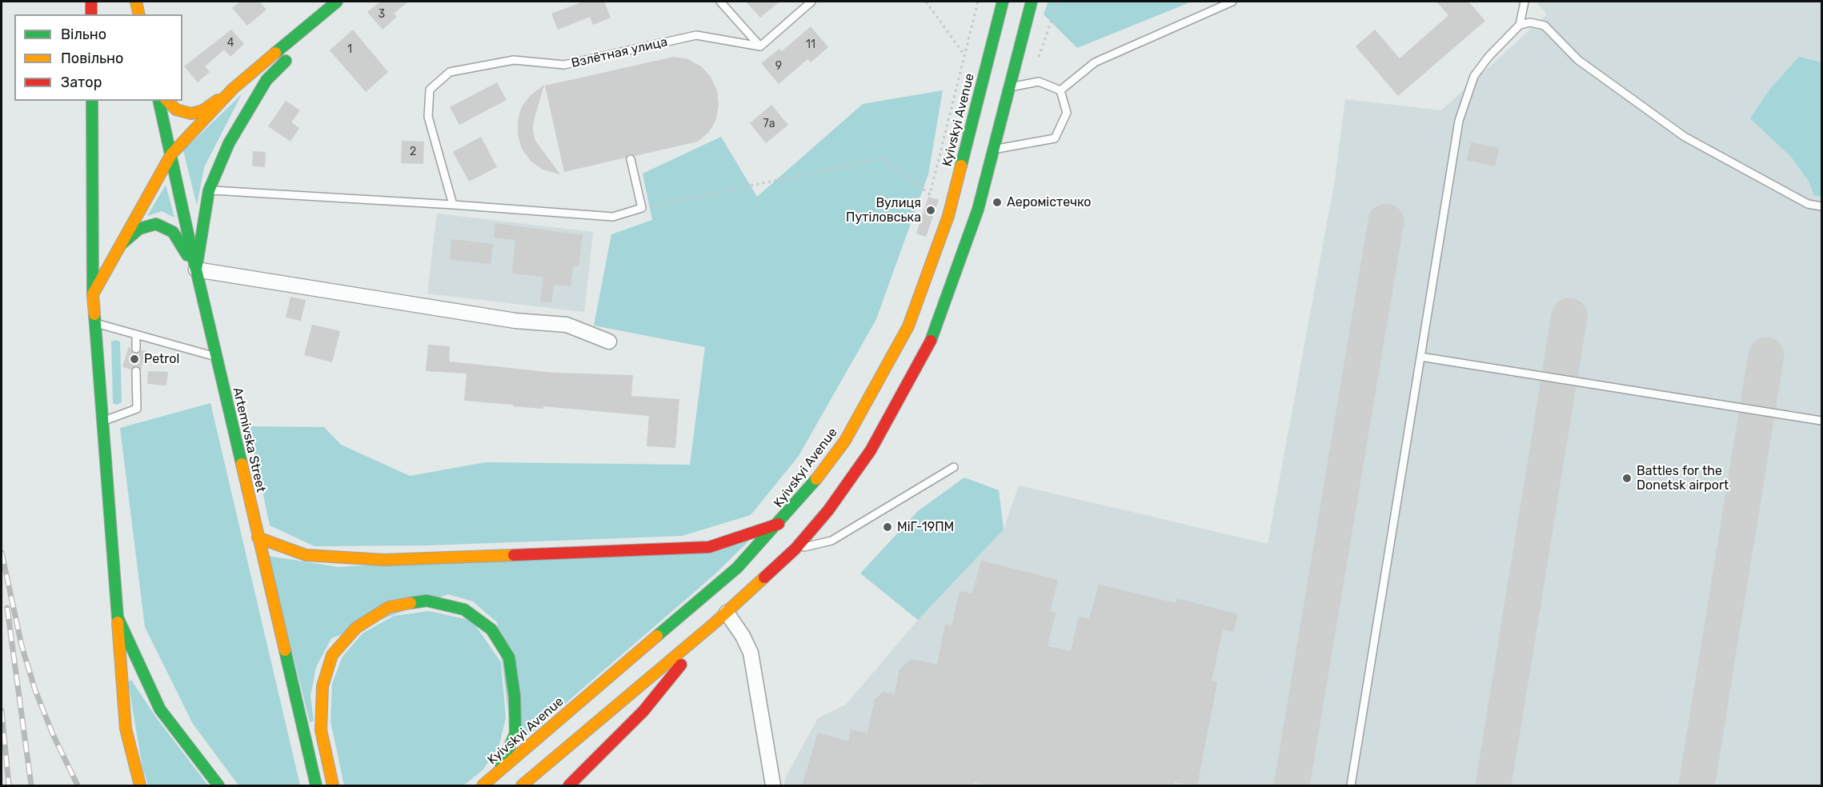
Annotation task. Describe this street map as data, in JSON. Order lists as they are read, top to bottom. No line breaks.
{"streets":{"main road":["Kyivskyi Avenue","Artemivska Street"],"lane":["Взлётная улица"]},"places":["Аеромістечко","Вулиця Путіловська","Petrol","Battles for the Donetsk airport","МіГ-19ПМ"],"house_numbers":["3","4","11","1","9","7а","2"],"legend":["Вільно","Повільно","Затор"]}
